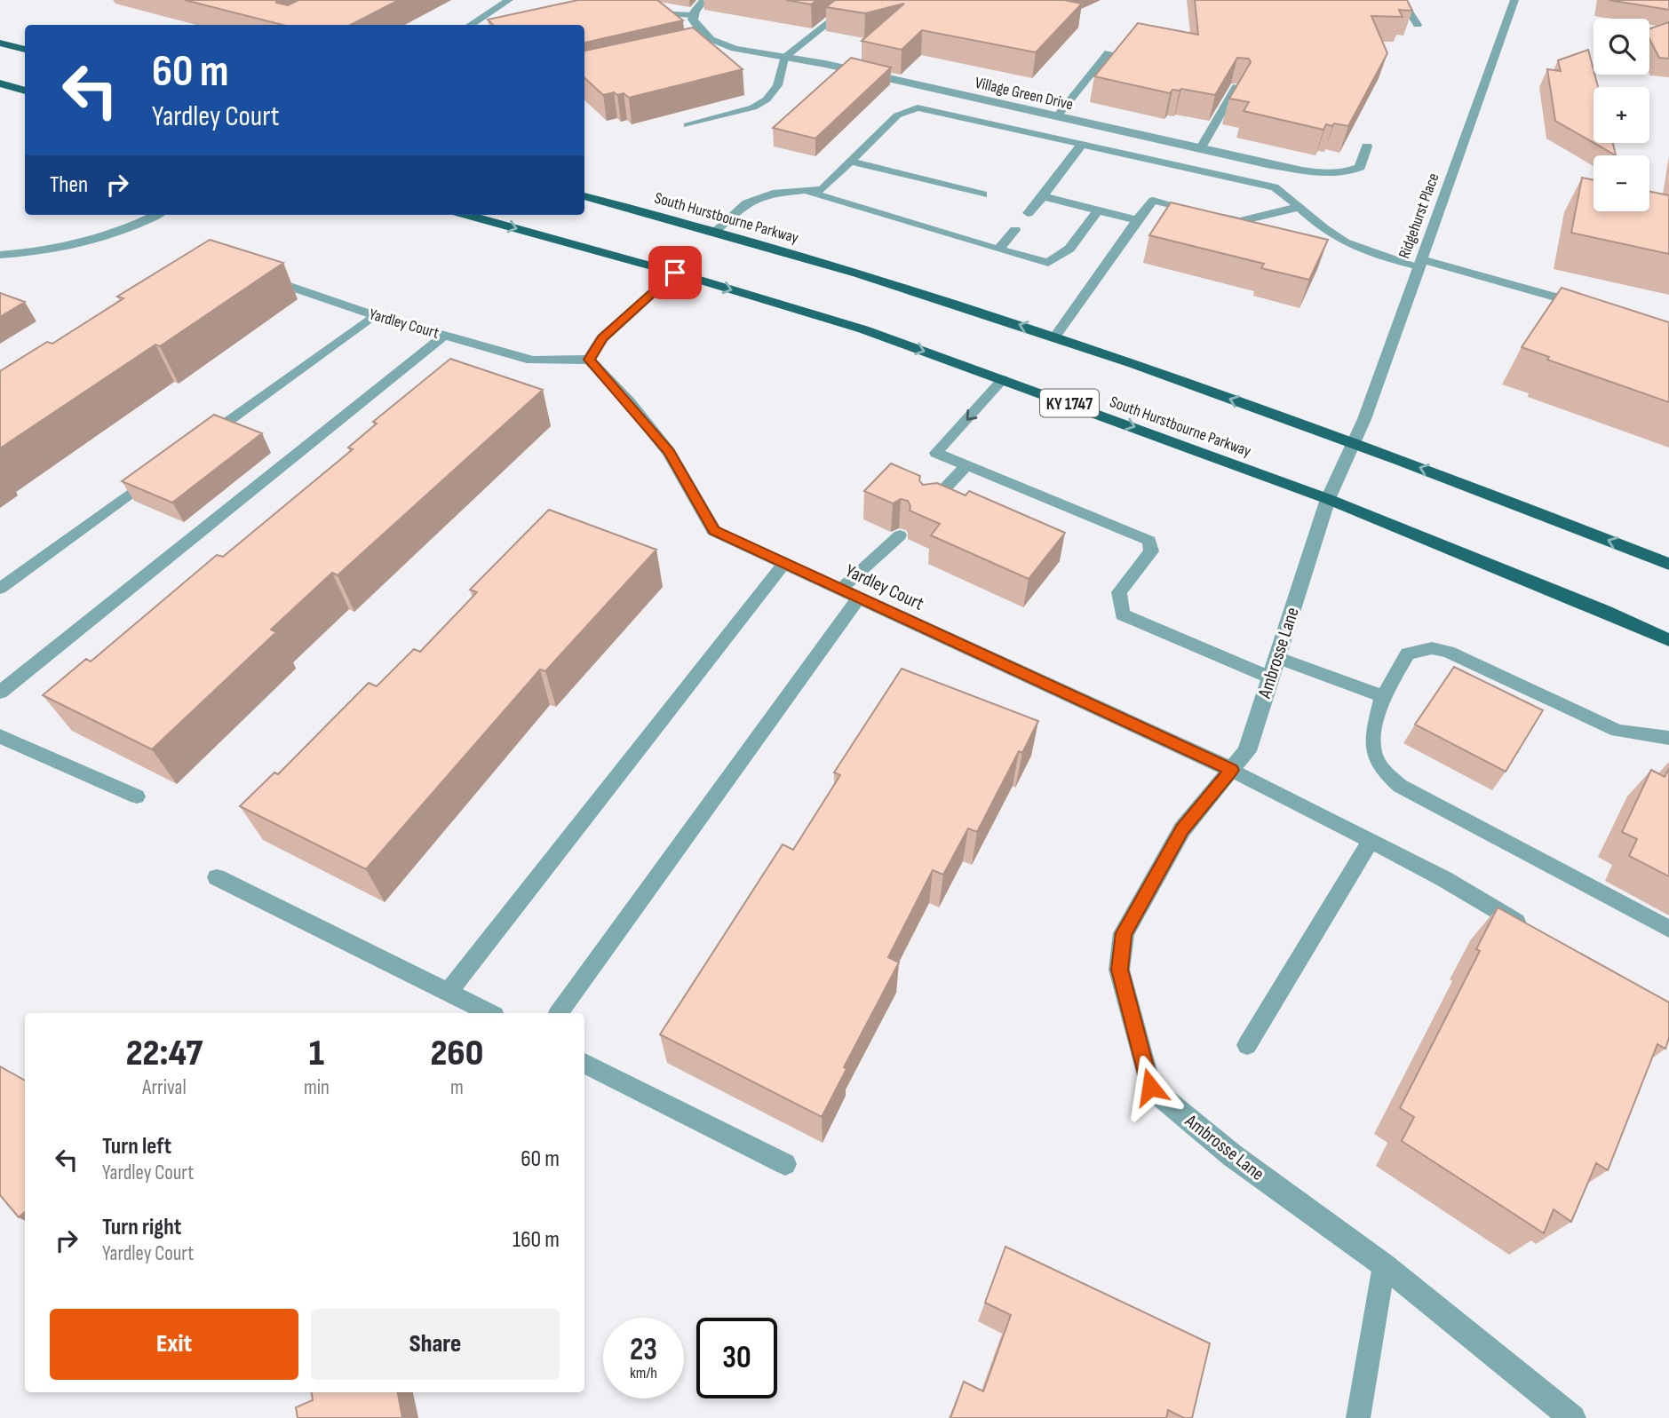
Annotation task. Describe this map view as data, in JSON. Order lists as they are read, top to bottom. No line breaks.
{"streets":{"main road":["South Hurstbourne Parkway","KY 1747"],"street":["Village Green Drive","Ridgehurst Place","Yardley Court","Ambrosse Lane"]},"crossings":[["Ridgehurst Place","South Hurstbourne Parkway"],["Ridgehurst Place","Ambrosse Lane"],["South Hurstbourne Parkway","Ambrosse Lane"],["Yardley Court","Ambrosse Lane"]],"page":{"map_buttons":["+","−"],"turn":["60 m","Yardley Court"],"then":"Then","eta":["22:47","Arrival","1","min","260","m"],"list":[{"name":"Turn left","note":"Yardley Court","value":"60 m"},{"name":"Turn right","note":"Yardley Court","value":"160 m"}],"buttons":["Exit","Share"],"speed":"23 km/h","limit":"30"}}
